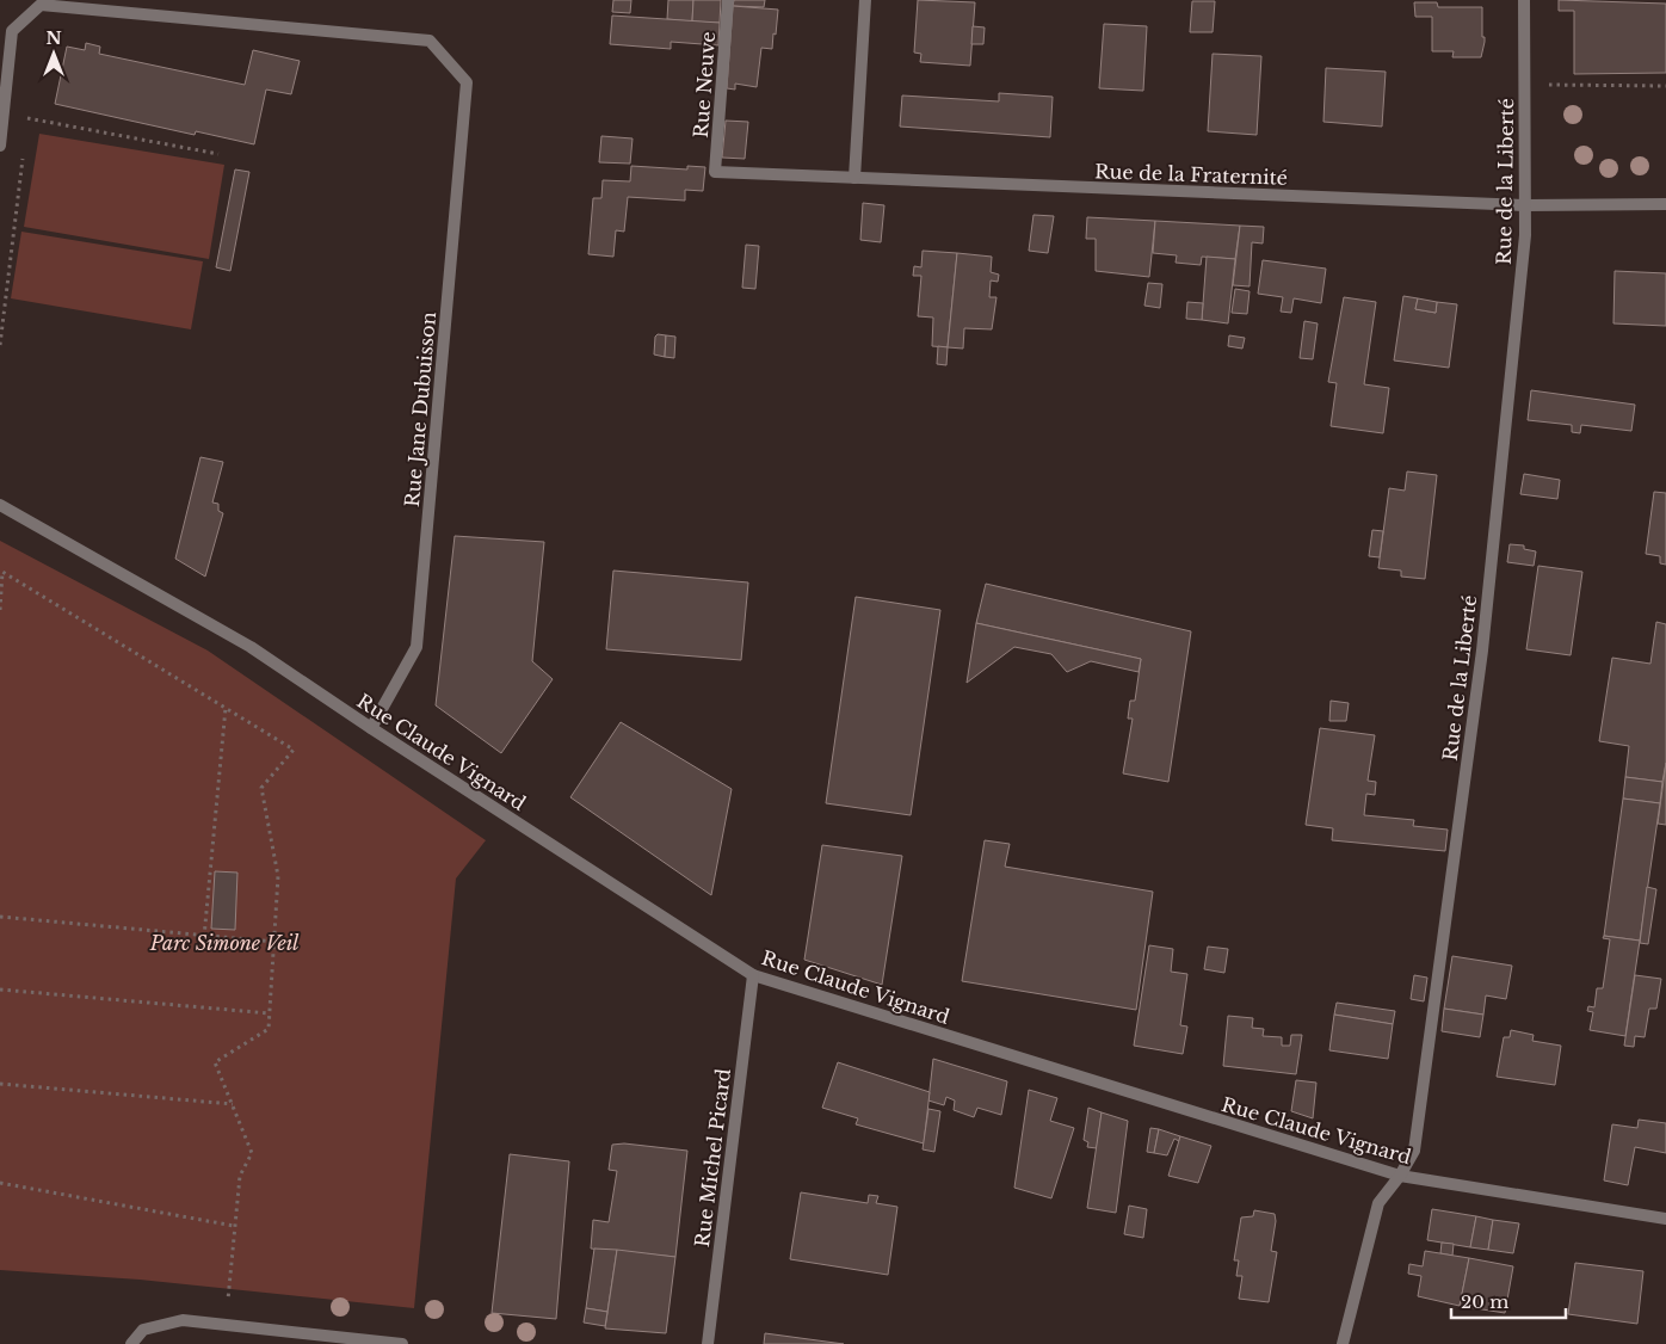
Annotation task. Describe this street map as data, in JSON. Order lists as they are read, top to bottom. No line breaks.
{"streets":{"street":["Rue Neuve","Rue de la Fraternité","Rue de la Liberté","Rue Jane Dubuisson","Rue Claude Vignard","Rue Michel Picard"]},"crossings":[["Rue Neuve","Rue de la Fraternité"],["Rue de la Fraternité","Rue de la Liberté"],["Rue de la Liberté","Rue Claude Vignard"],["Rue Jane Dubuisson","Rue Claude Vignard"],["Rue Claude Vignard","Rue Michel Picard"]],"parks":["Parc Simone Veil"],"scale_bar":"20 m","north":"top"}
